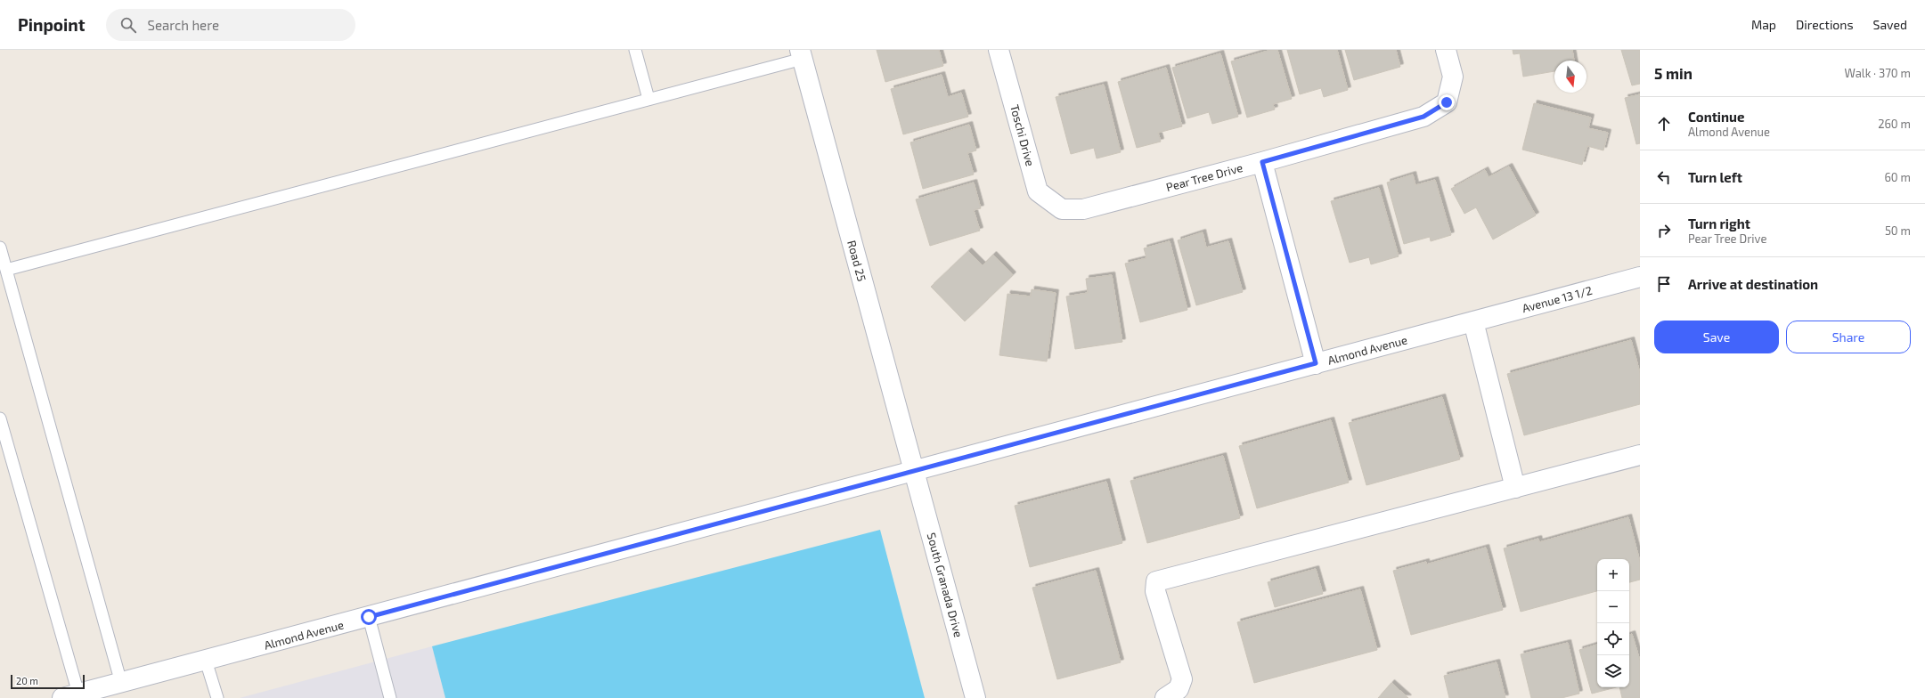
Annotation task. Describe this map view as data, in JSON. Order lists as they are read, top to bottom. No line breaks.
{"streets":{"street":["Toschi Drive","Pear Tree Drive","Road 25","Avenue 13 1/2","Almond Avenue","South Granada Drive"]},"crossings":[["Toschi Drive","Pear Tree Drive"],["Road 25","Almond Avenue"],["Road 25","South Granada Drive"],["Avenue 13 1/2","Almond Avenue"],["Almond Avenue","South Granada Drive"]],"scale_bar":"20 m","north":"bottom","page":{"header":"Pinpoint","search":"Search here","nav":["Map","Directions","Saved"],"heading":["5 min","Walk · 370 m"],"list":[["Continue","Almond Avenue","260 m"],["Turn left","60 m"],["Turn right","Pear Tree Drive","50 m"],"Arrive at destination"],"buttons":["Save","Share"],"map_buttons":["+","−"],"scale":"20 m"}}
